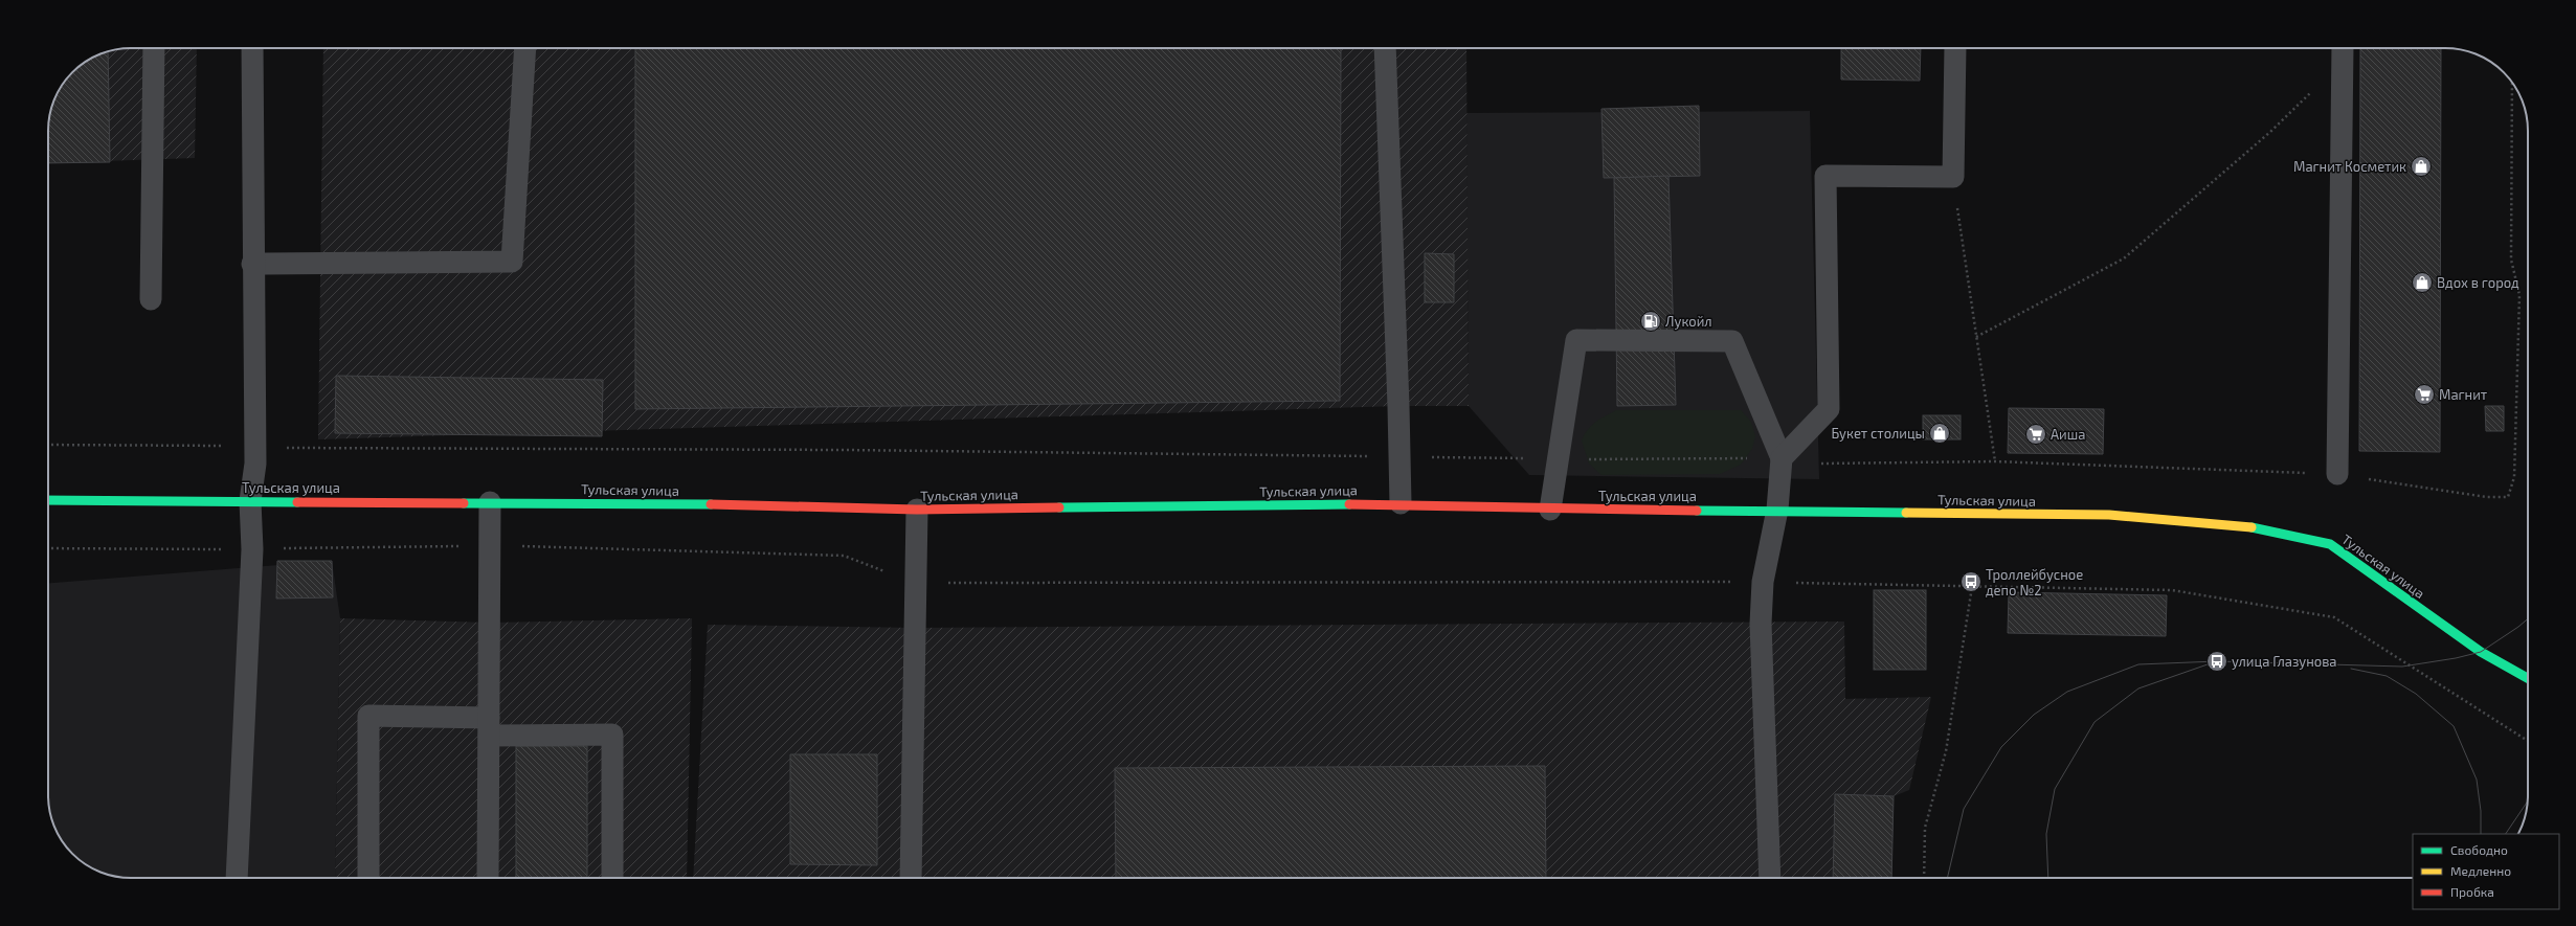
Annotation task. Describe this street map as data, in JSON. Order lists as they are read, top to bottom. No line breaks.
{"streets":{"main road":["Тульская улица"]},"places":{"shop":["Магнит Косметик","Вдох в город","Букет столицы"],"fuel station":["Лукойл"],"supermarket":["Магнит","Аиша"],"bus stop":["Троллейбусное депо №2","улица Глазунова"]},"legend":["Свободно","Медленно","Пробка"]}
